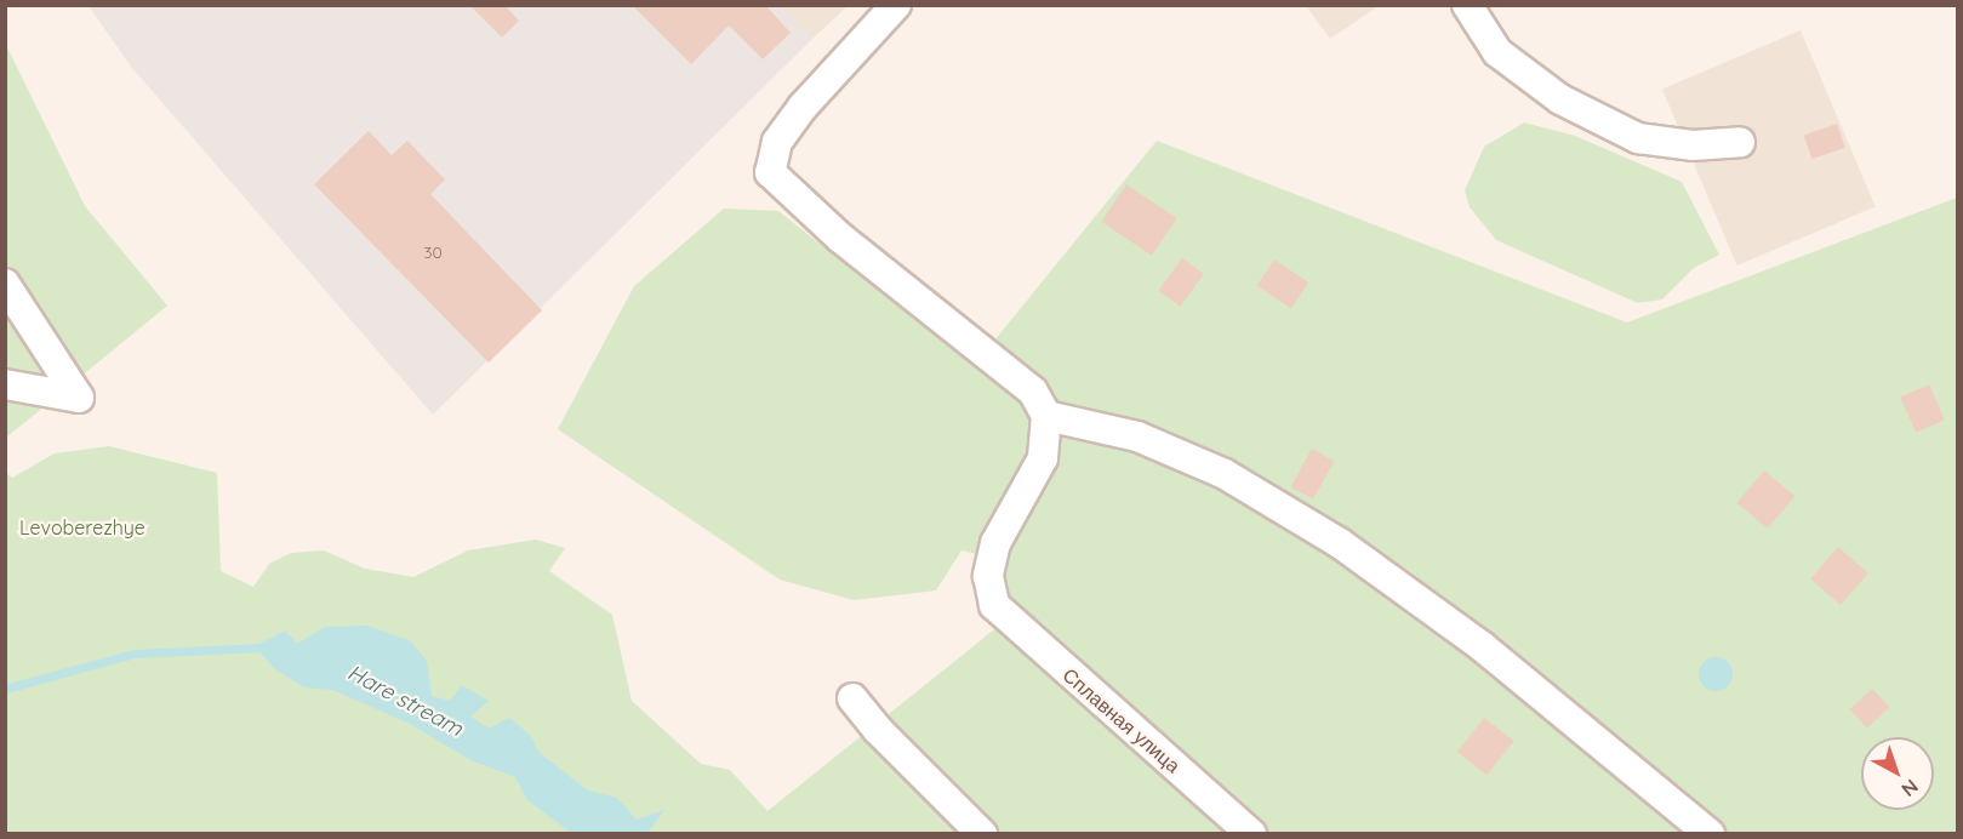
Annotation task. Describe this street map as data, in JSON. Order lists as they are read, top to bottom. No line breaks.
{"streets":{"street":["Сплавная улица"]},"water":["Hare stream"],"parks":["Levoberezhye"],"house_numbers":["30"],"north":"bottom right"}
